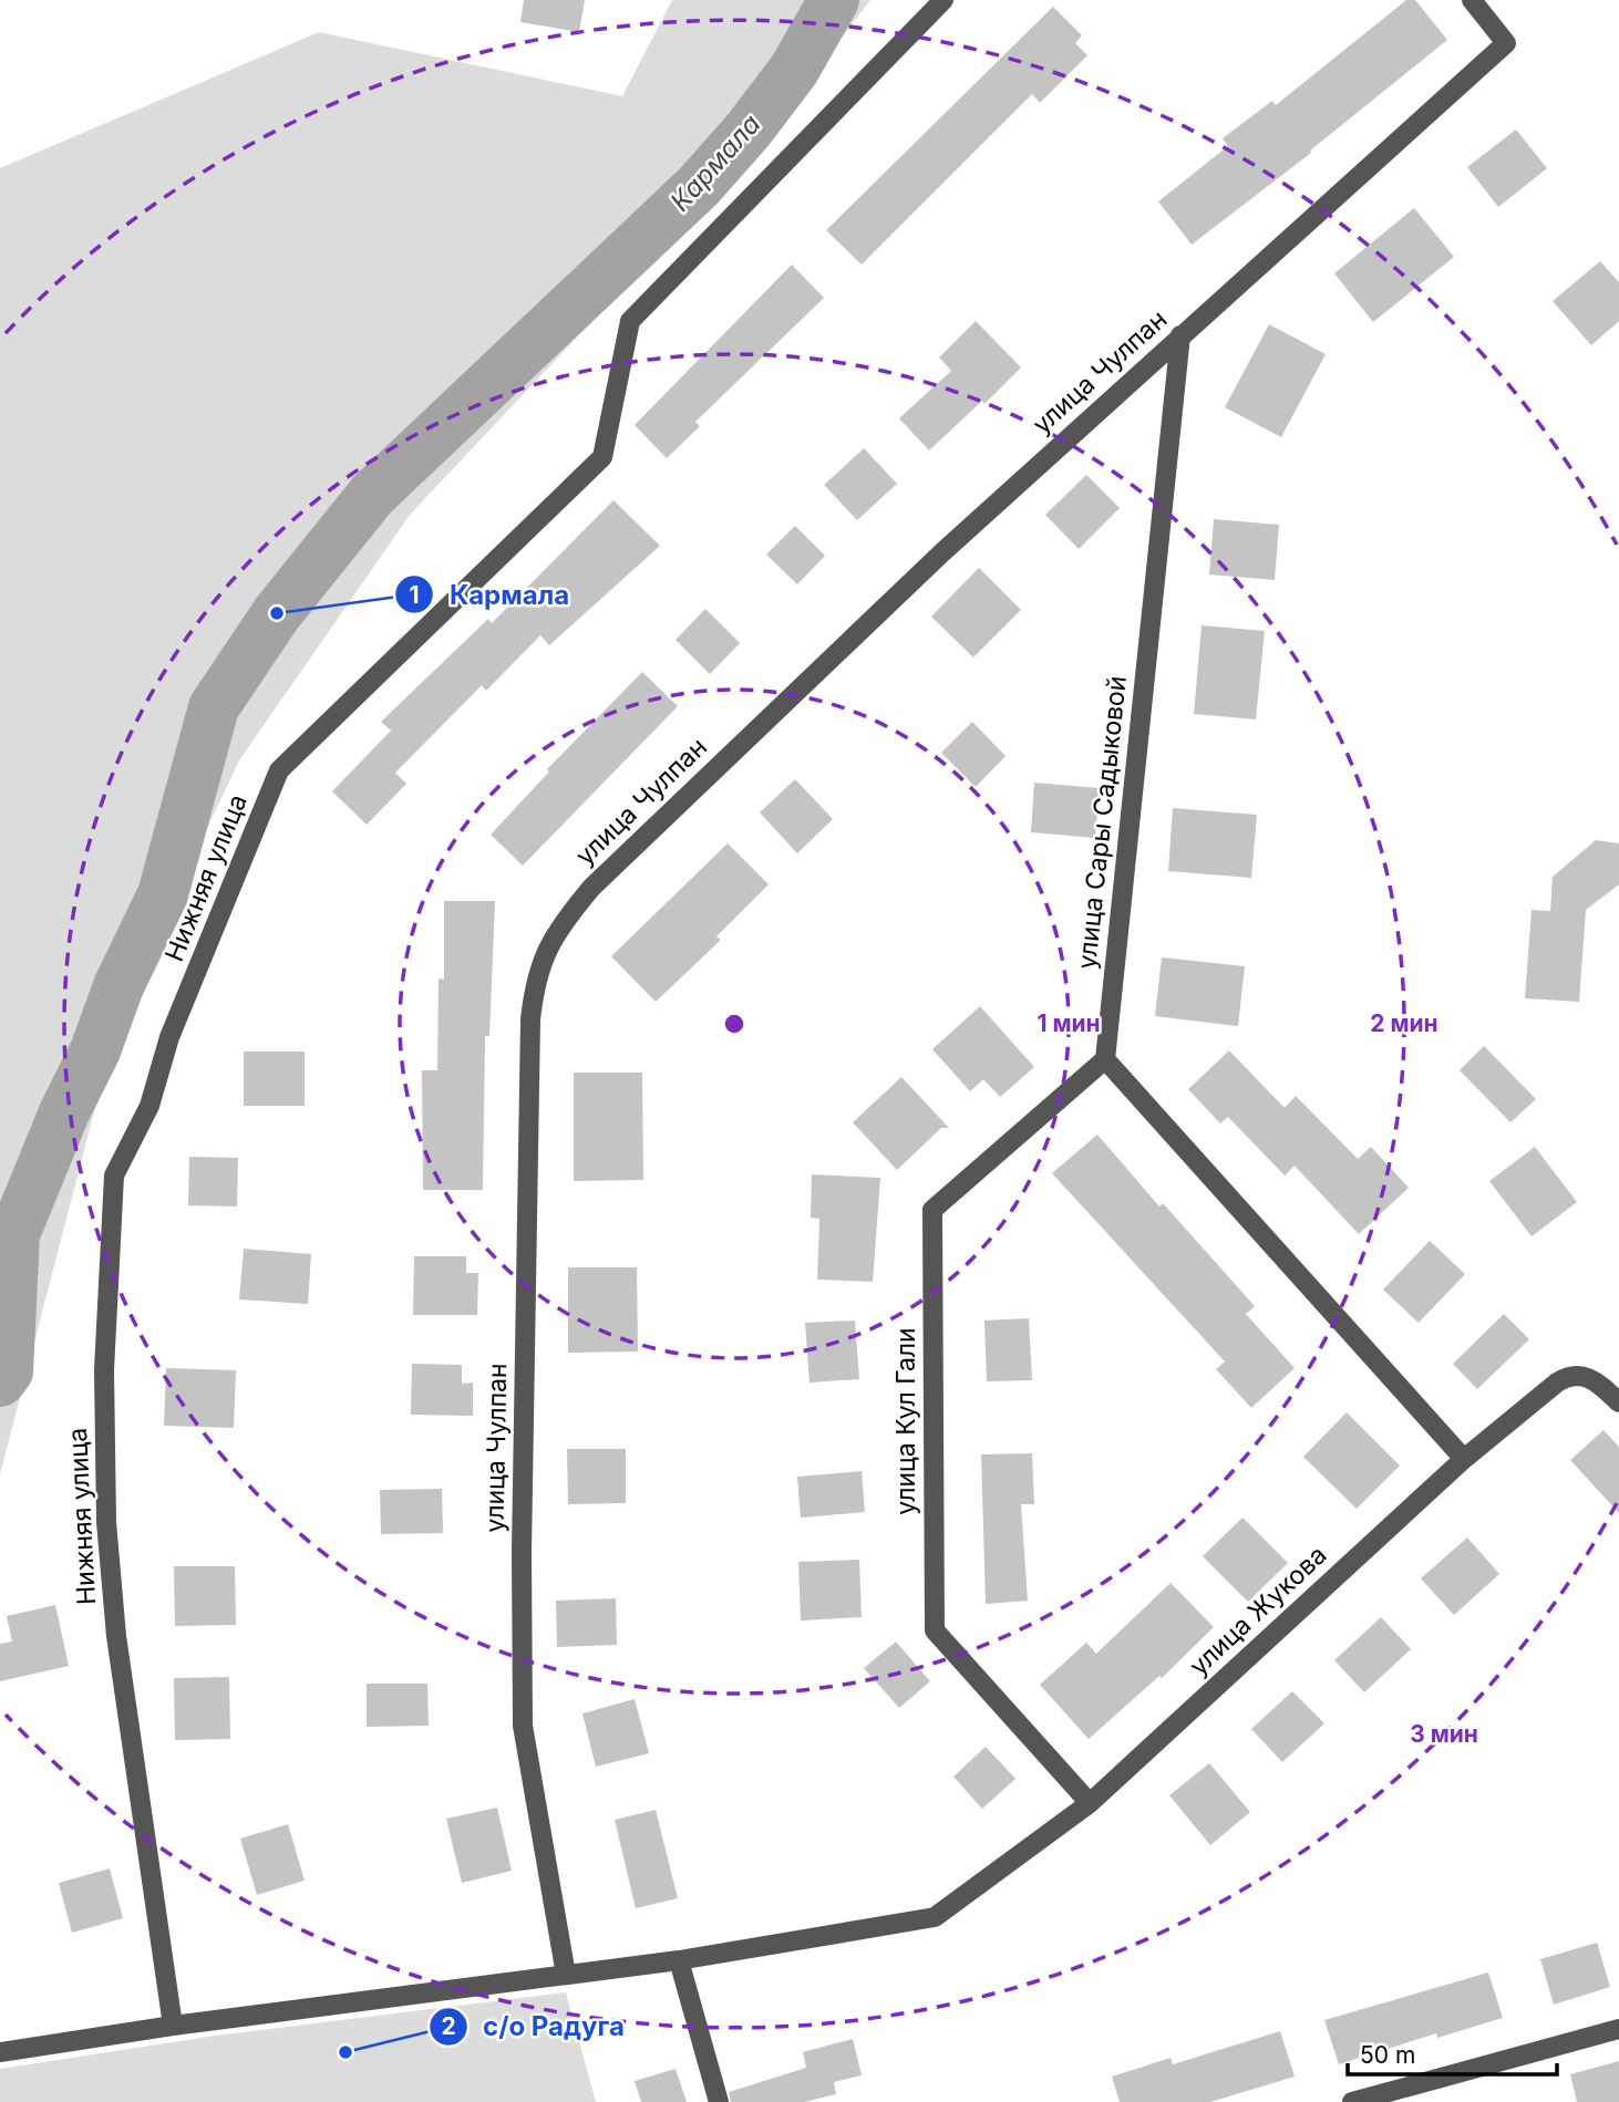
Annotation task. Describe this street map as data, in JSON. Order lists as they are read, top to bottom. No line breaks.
{"streets":{"street":["улица Чулпан","улица Сары Садыковой","Нижняя улица","улица Кул Гали","улица Жукова"]},"crossings":[["улица Чулпан","улица Сары Садыковой"],["улица Чулпан","улица Жукова"],["улица Сары Садыковой","улица Кул Гали"],["Нижняя улица","улица Жукова"],["улица Кул Гали","улица Жукова"]],"water":["Кармала"],"places":["Кармала","с/о Радуга"],"scale_bar":"50 m","rings":["1 мин","2 мин","3 мин"]}
